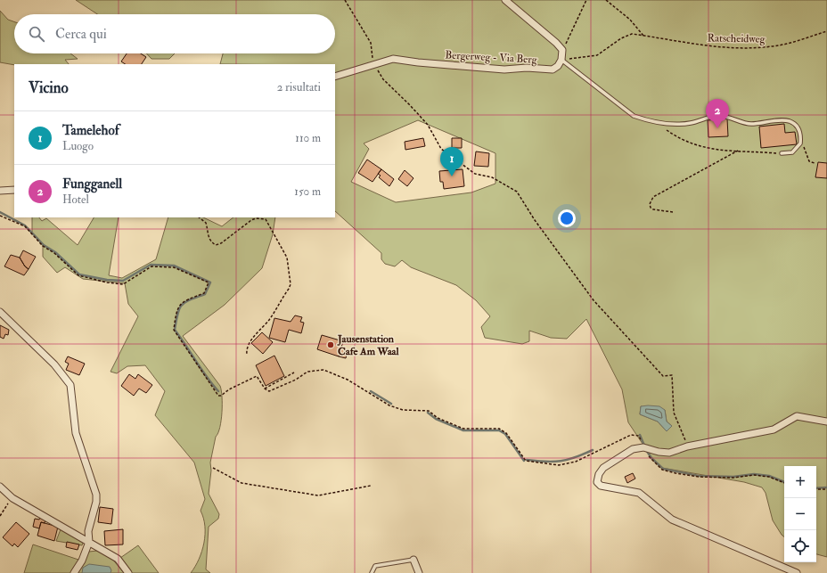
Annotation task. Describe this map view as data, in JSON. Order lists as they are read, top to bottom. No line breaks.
{"streets":{"street":["Bergerweg - Via Berg"],"path":["Ratscheidweg"]},"crossings":[["Ratscheidweg","Bergerweg - Via Berg"]],"places":["Jausenstation Cafe Am Waal"],"page":{"search":"Cerca qui","heading":["Vicino","2 risultati"],"pins":["2","1"],"list":[{"mark":"1","name":"Tamelehof","note":"Luogo","value":"110 m"},{"mark":"2","name":"Fungganell","note":"Hotel","value":"150 m"}],"map_buttons":["+","−"]}}
